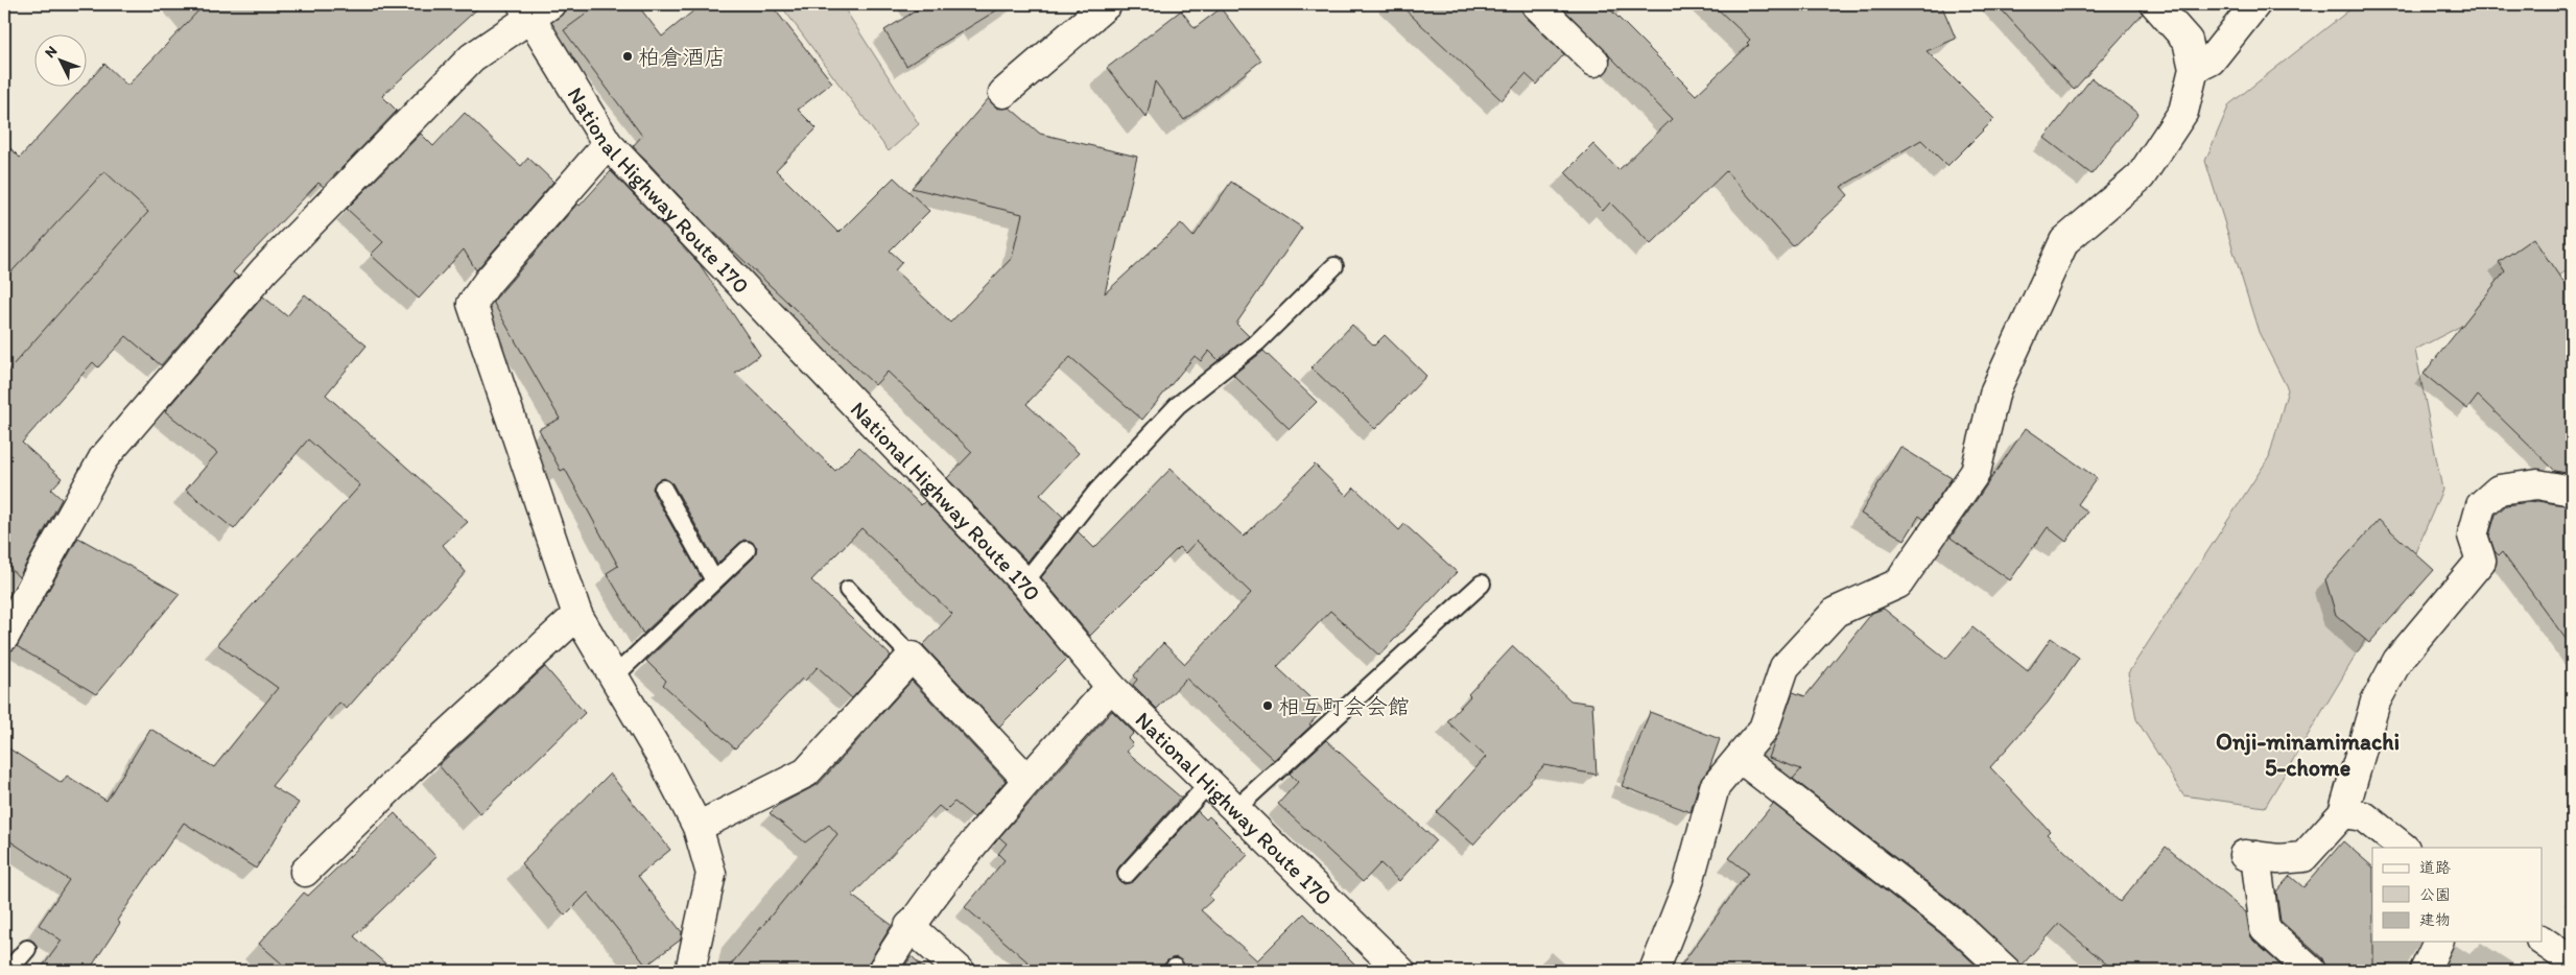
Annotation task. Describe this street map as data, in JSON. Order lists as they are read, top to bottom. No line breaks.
{"streets":{"main road":["National Highway Route 170"]},"districts":["Onji-minamimachi 5-chome"],"places":["柏倉酒店","相互町会会館"],"legend":["道路","公園","建物"],"north":"top left"}
